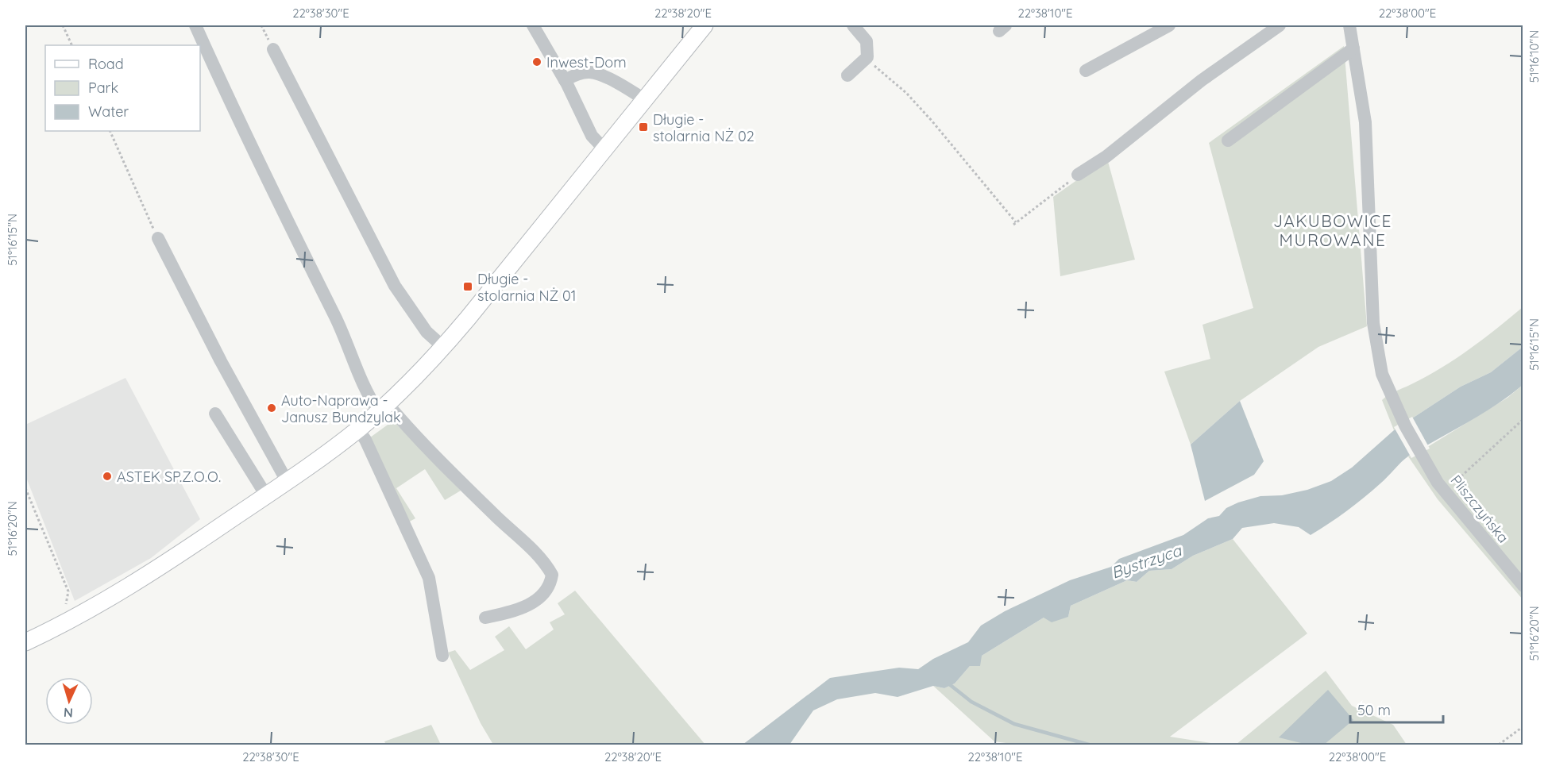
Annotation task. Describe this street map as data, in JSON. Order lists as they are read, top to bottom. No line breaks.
{"streets":{"street":["Pliszczyńska"]},"districts":["JAKUBOWICE MUROWANE"],"water":["Bystrzyca"],"places":{"other":["Inwest-Dom","Auto-Naprawa - Janusz Bundzylak","ASTEK SP.Z.O.O."],"transit":["Długie - stolarnia NŻ 02","Długie - stolarnia NŻ 01"]},"legend":["Road","Park","Water"],"scale_bar":"50 m","north":"bottom","coordinates":["22°38'30\"E","22°38'20\"E","22°38'10\"E","22°38'00\"E","51°16'10\"N","51°16'15\"N","51°16'20\"N"]}
